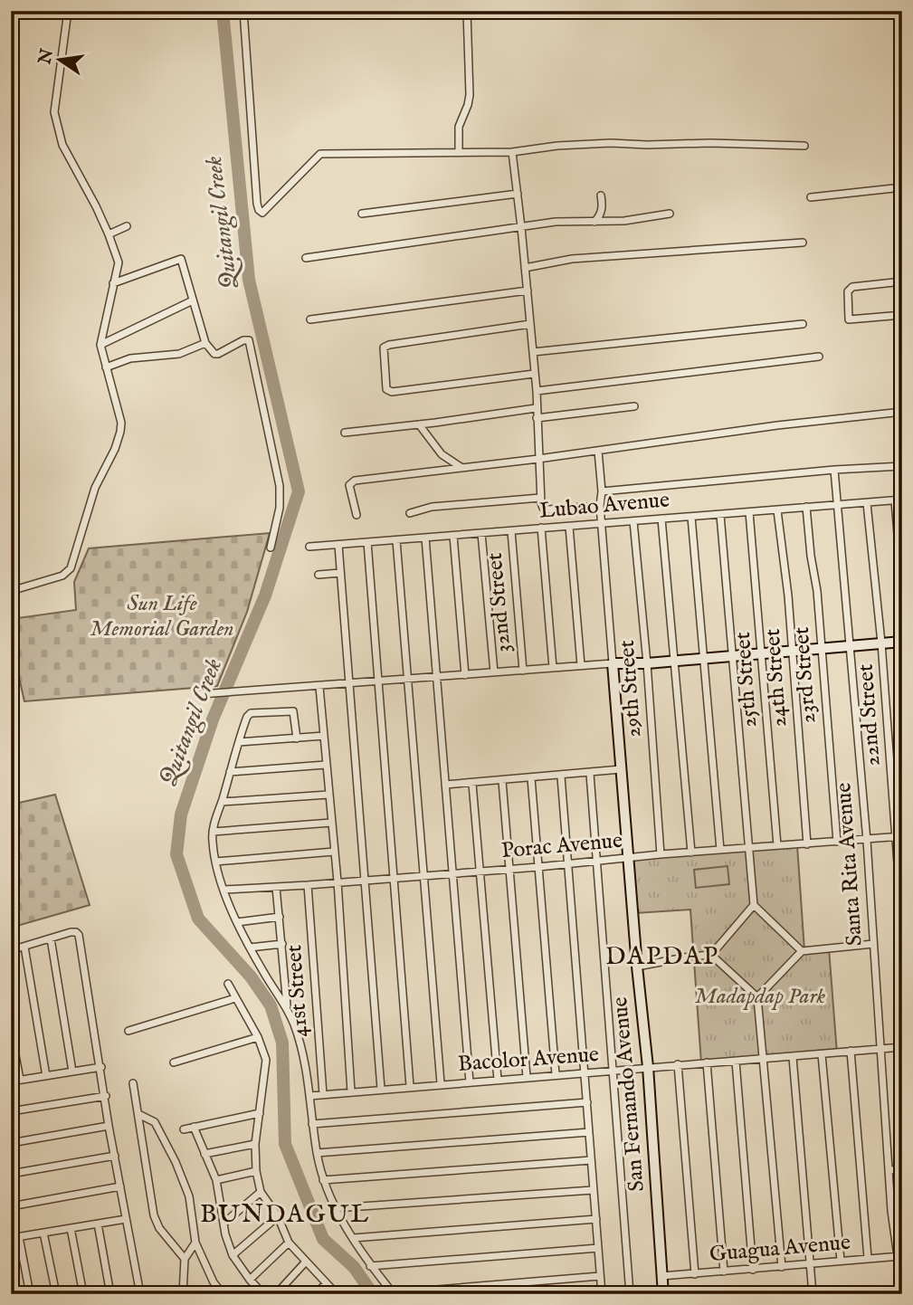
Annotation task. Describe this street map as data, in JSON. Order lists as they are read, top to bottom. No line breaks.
{"streets":{"main road":["San Fernando Avenue"],"street":["Lubao Avenue","32nd Street","23rd Street","24th Street","25th Street","29th Street","22nd Street","Porac Avenue","Santa Rita Avenue","41st Street","Bacolor Avenue","Guagua Avenue"]},"crossings":[["Lubao Avenue","32nd Street"],["Lubao Avenue","23rd Street"],["Lubao Avenue","24th Street"],["Lubao Avenue","25th Street"],["Lubao Avenue","29th Street"],["Lubao Avenue","22nd Street"],["Lubao Avenue","Santa Rita Avenue"],["Lubao Avenue","San Fernando Avenue"],["23rd Street","Porac Avenue"],["24th Street","Porac Avenue"],["25th Street","Porac Avenue"],["29th Street","Porac Avenue"],["22nd Street","Porac Avenue"],["Porac Avenue","Santa Rita Avenue"],["Porac Avenue","41st Street"],["Porac Avenue","San Fernando Avenue"],["Santa Rita Avenue","Bacolor Avenue"],["Santa Rita Avenue","Guagua Avenue"],["41st Street","Bacolor Avenue"],["Bacolor Avenue","San Fernando Avenue"],["San Fernando Avenue","Guagua Avenue"]],"districts":["DAPDAP","BUNDAGUL"],"water":["Quitangil Creek"],"parks":["Sun Life Memorial Garden","Madapdap Park"],"north":"left"}
